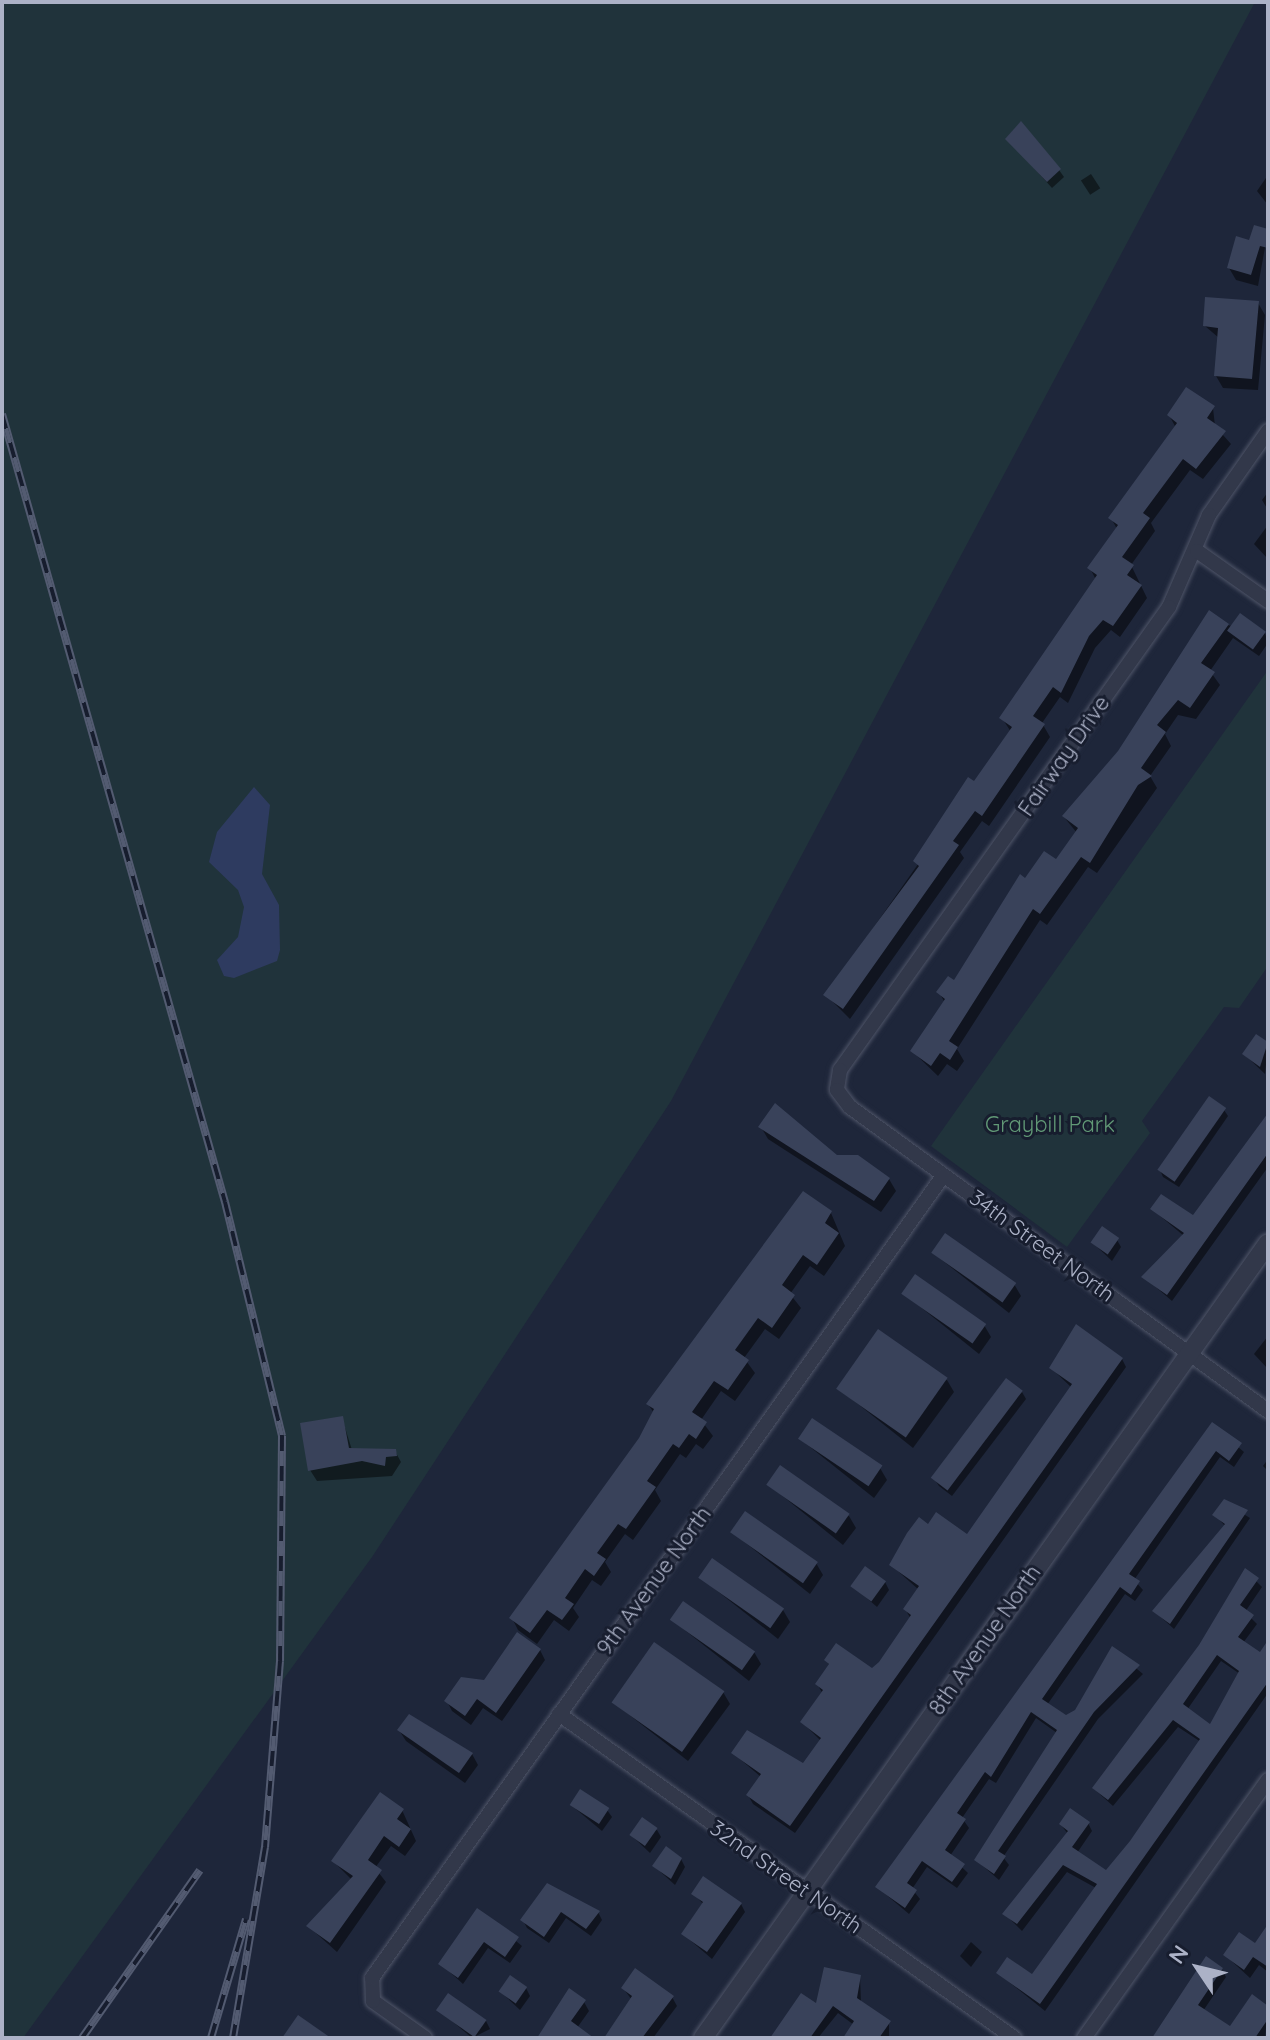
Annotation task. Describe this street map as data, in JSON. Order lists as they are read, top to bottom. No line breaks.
{"streets":{"street":["Fairway Drive","34th Street North","9th Avenue North","8th Avenue North","32nd Street North"]},"crossings":[["Fairway Drive","34th Street North"],["34th Street North","9th Avenue North"],["34th Street North","8th Avenue North"],["9th Avenue North","32nd Street North"],["8th Avenue North","32nd Street North"]],"parks":["Graybill Park"],"north":"top left"}
